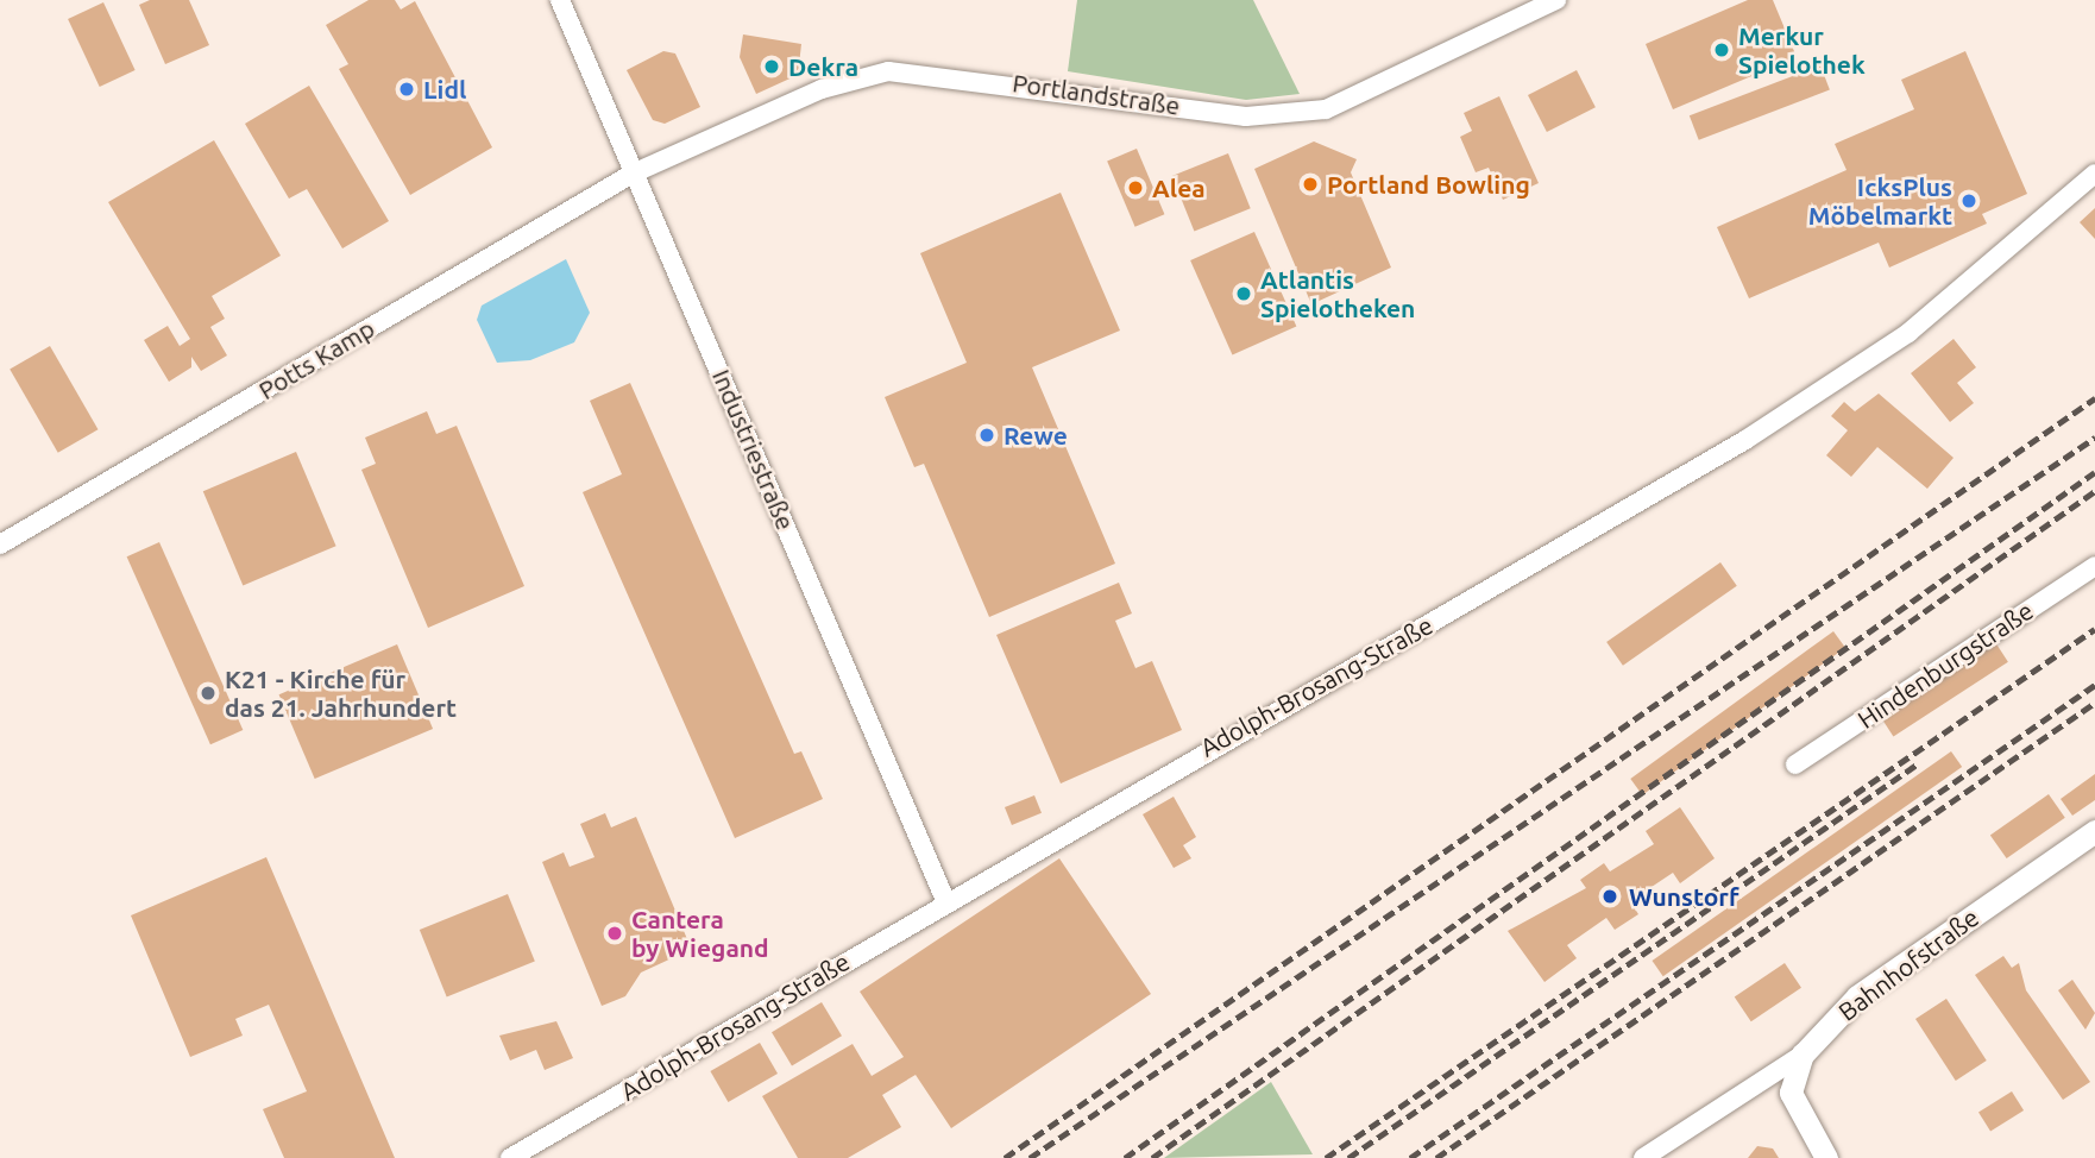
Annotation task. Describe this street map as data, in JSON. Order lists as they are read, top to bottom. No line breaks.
{"streets":{"street":["Portlandstraße","Potts Kamp","Industriestraße","Hindenburgstraße","Adolph-Brosang-Straße","Bahnhofstraße"]},"crossings":[["Portlandstraße","Potts Kamp"],["Portlandstraße","Industriestraße"],["Potts Kamp","Industriestraße"],["Industriestraße","Adolph-Brosang-Straße"]],"places":["Merkur Spielothek","Dekra","Lidl","Portland Bowling","Alea","IcksPlus Möbelmarkt","Atlantis Spielotheken","Rewe","K21 - Kirche für das 21. Jahrhundert","Wunstorf","Cantera by Wiegand"]}
